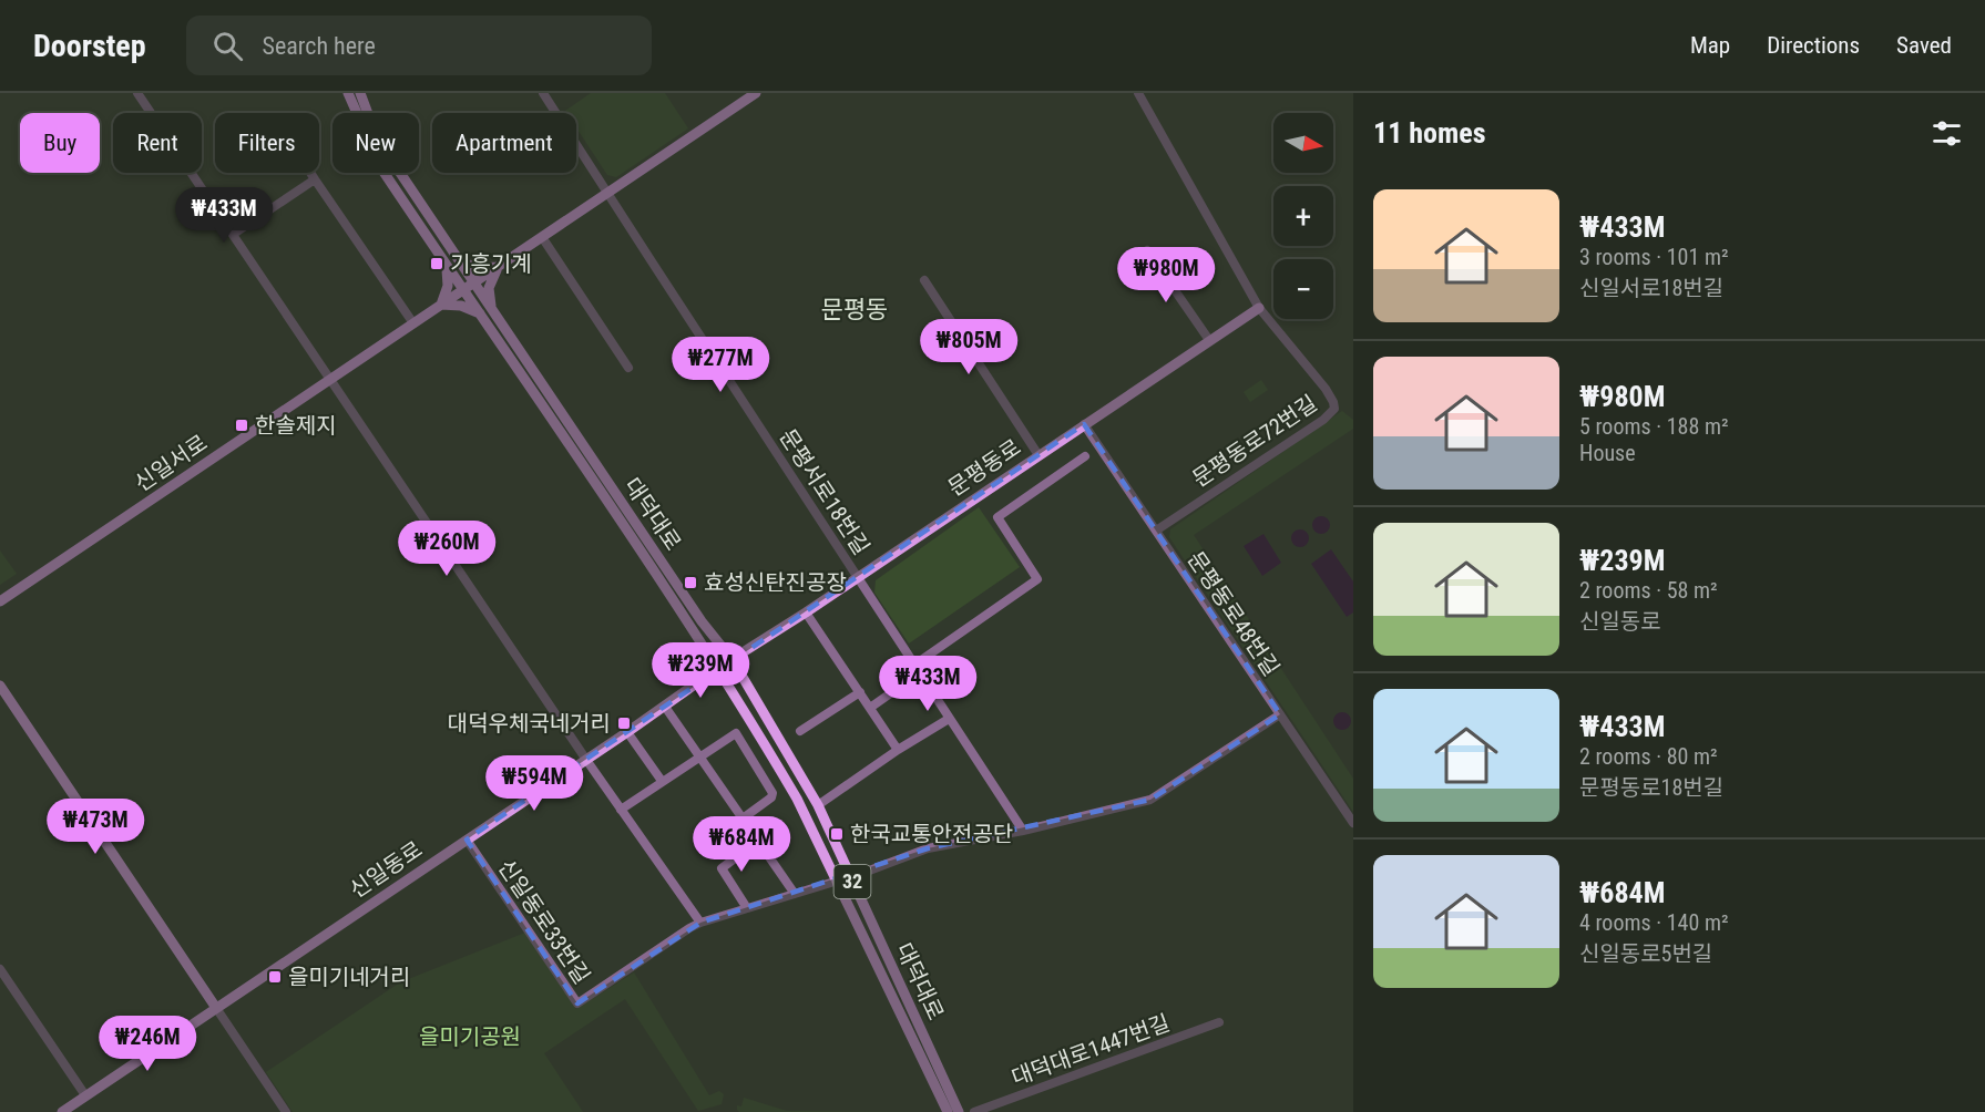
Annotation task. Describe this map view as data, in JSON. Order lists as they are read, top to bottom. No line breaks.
{"streets":{"main road":["신일서로","문평동로","대덕대로","신일동로","32"],"street":["문평동로72번길","문평서로18번길","문평동로48번길","신일동로33번길","대덕대로1447번길"]},"crossings":[["문평동로72번길","문평동로"],["문평동로72번길","문평동로48번길"],["신일서로","문평서로18번길"],["신일서로","대덕대로"],["문평동로","문평서로18번길"],["문평동로","대덕대로"],["문평동로","문평동로48번길"],["문평동로","신일동로"],["문평서로18번길","신일동로33번길"],["대덕대로","신일동로"],["대덕대로","신일동로33번길"],["문평동로48번길","신일동로33번길"],["신일동로","신일동로33번길"]],"districts":["문평동"],"parks":["을미기공원"],"places":{"transit":["기흥기계","한솔제지","효성신탄진공장","대덕우체국네거리","한국교통안전공단","을미기네거리"]},"north":"right","page":{"header":"Doorstep","search":"Search here","nav":["Map","Directions","Saved"],"heading":"11 homes","map_buttons":["+","−"],"chip":["Buy","Rent","Filters","New","Apartment"],"list":[{"name":"₩433M","note":"3 rooms · 101 m² · 신일서로18번길"},{"name":"₩980M","note":"5 rooms · 188 m² · House"},{"name":"₩239M","note":"2 rooms · 58 m² · 신일동로"},{"name":"₩433M","note":"2 rooms · 80 m² · 문평동로18번길"},{"name":"₩684M","note":"4 rooms · 140 m² · 신일동로5번길"}],"price":["₩433M","₩980M","₩805M","₩277M","₩260M","₩239M","₩433M","₩594M","₩473M","₩684M","₩246M"]}}
